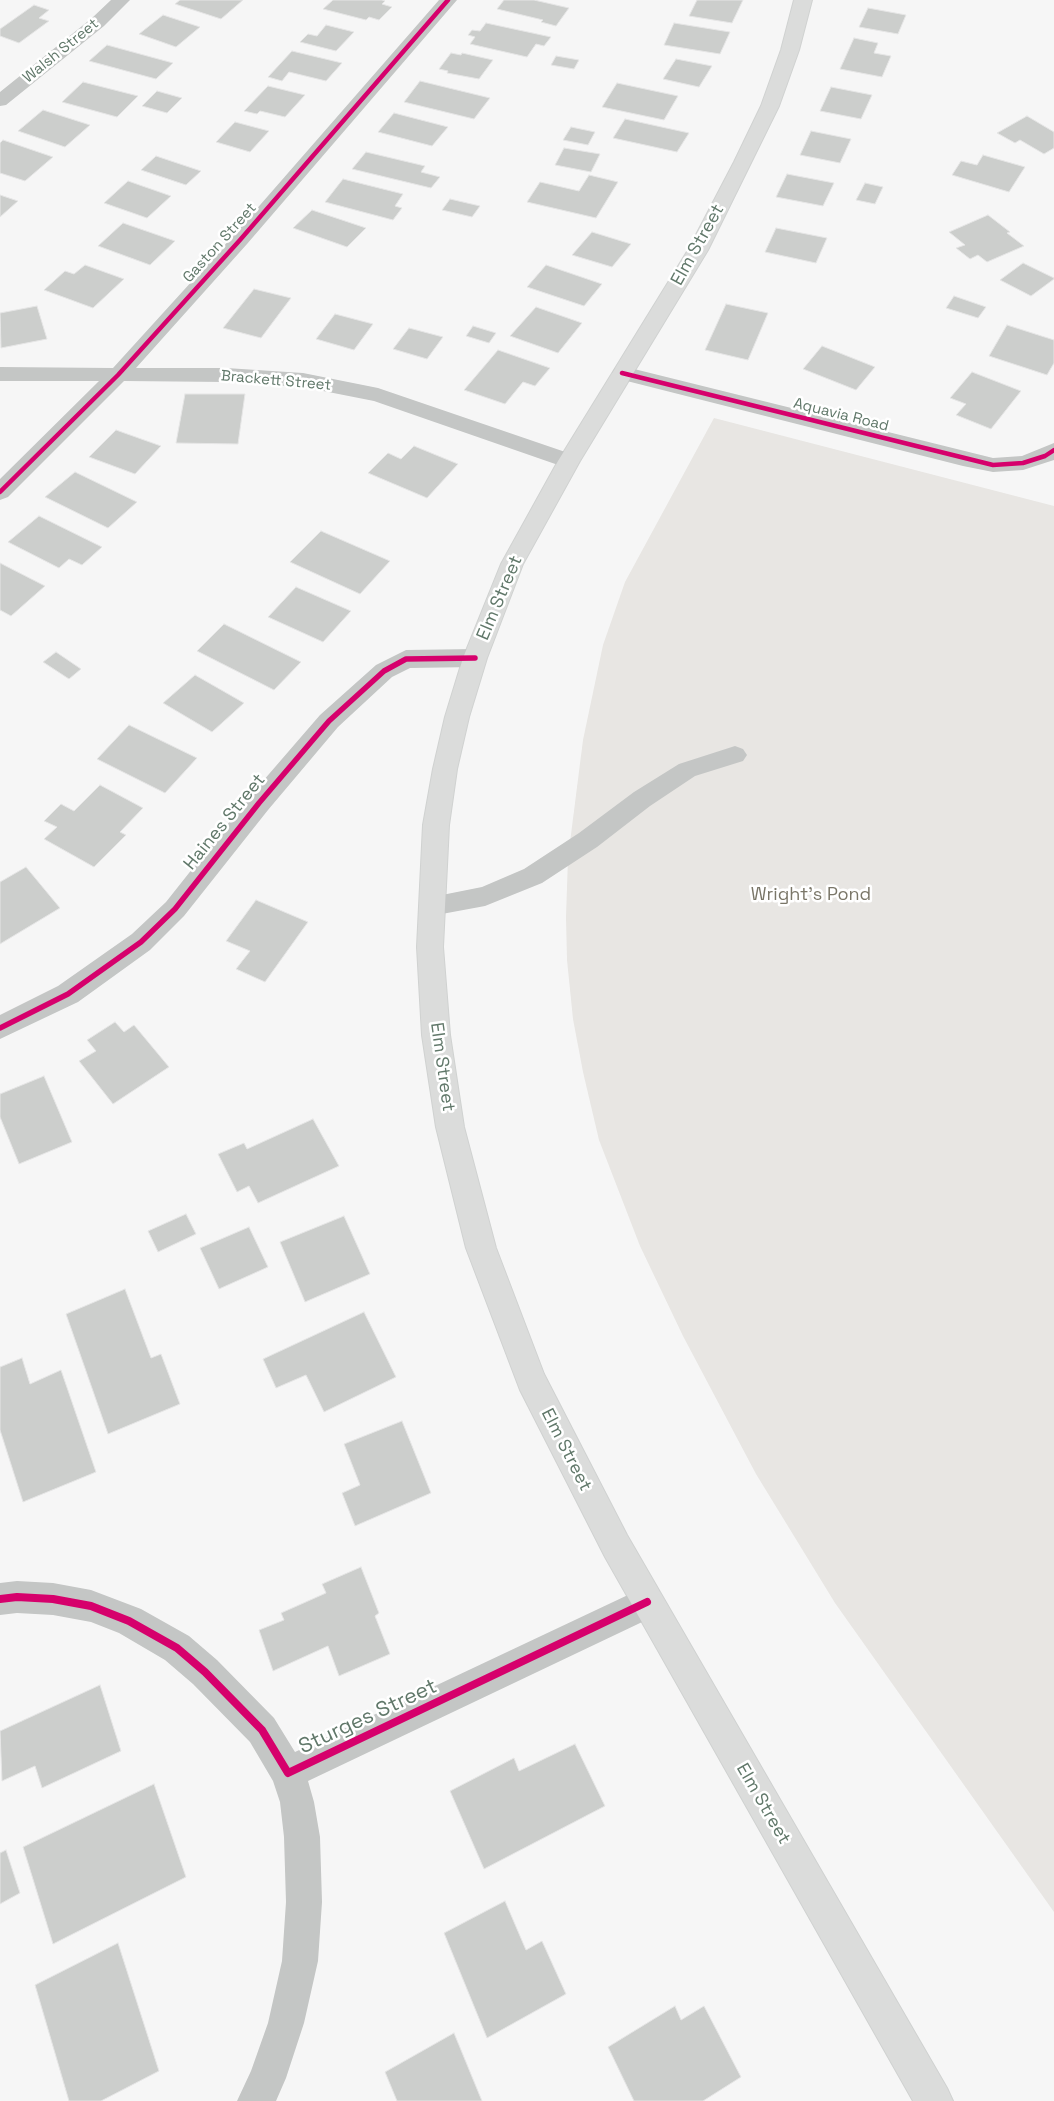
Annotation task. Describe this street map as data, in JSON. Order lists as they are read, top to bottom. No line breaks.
{"streets":{"main road":["Elm Street"],"street":["Walsh Street","Gaston Street","Brackett Street","Aquavia Road","Haines Street","Sturges Street"]},"crossings":[["Gaston Street","Brackett Street"],["Elm Street","Brackett Street"],["Elm Street","Aquavia Road"],["Elm Street","Haines Street"],["Elm Street","Sturges Street"]],"parks":["Wright's Pond"]}
